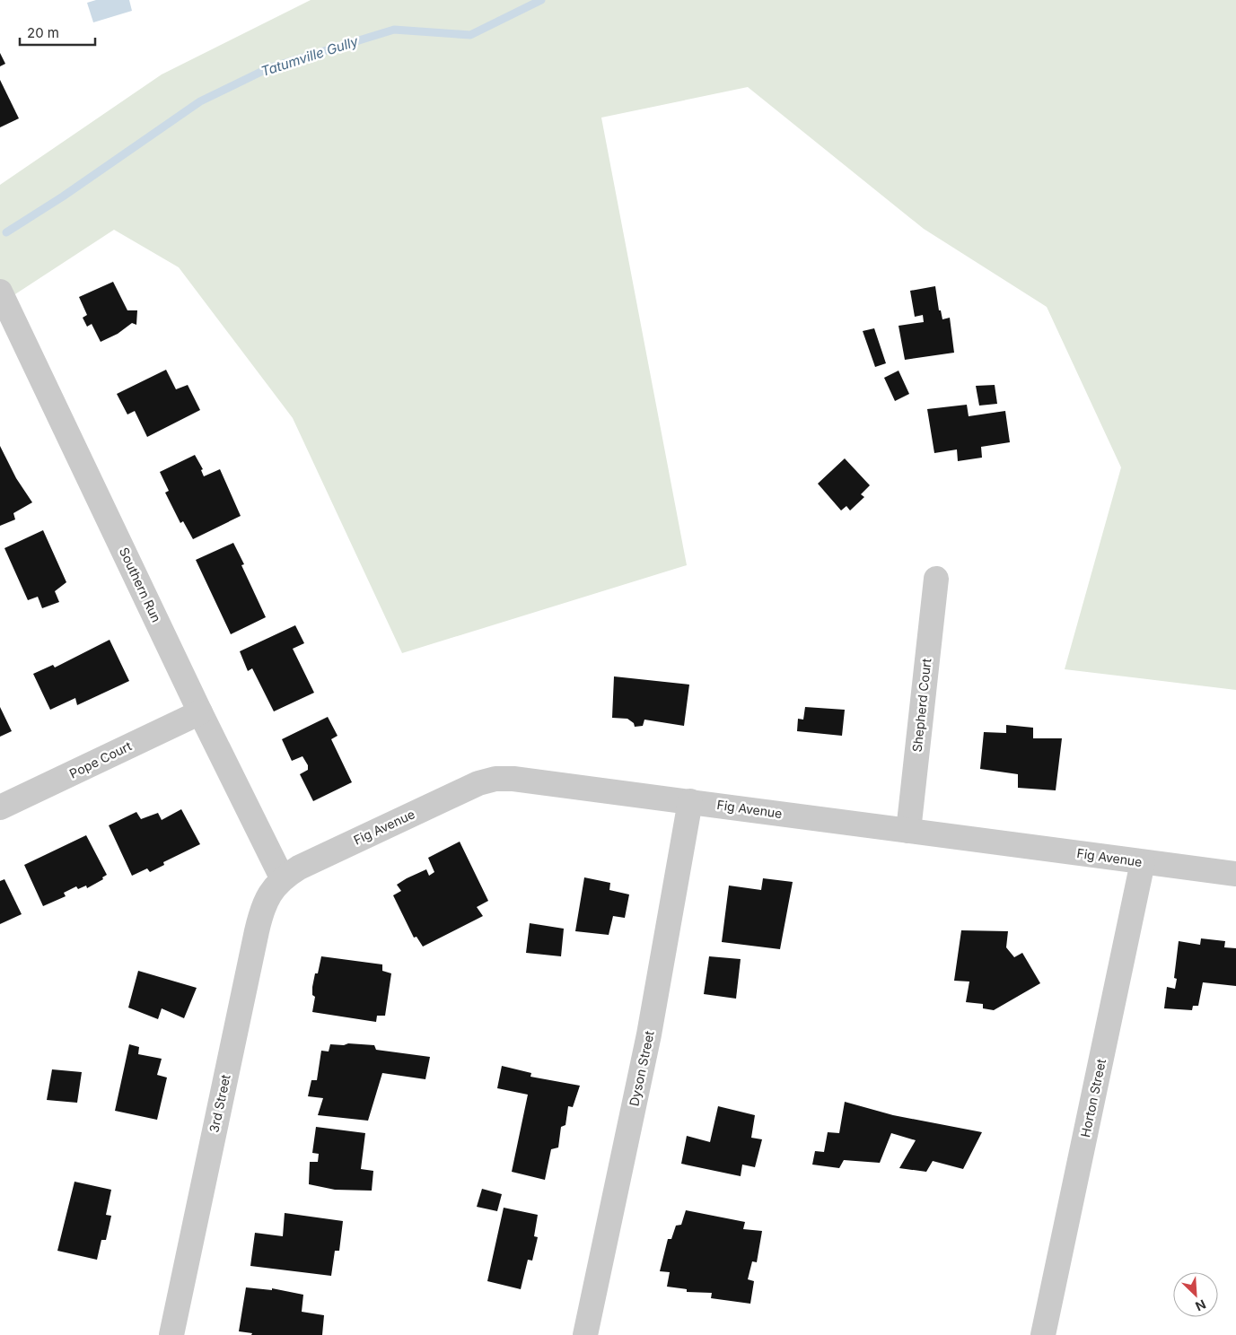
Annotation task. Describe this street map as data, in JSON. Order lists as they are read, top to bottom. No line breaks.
{"streets":{"street":["Southern Run","Shepherd Court","Pope Court","Fig Avenue","Dyson Street","Horton Street","3rd Street"]},"crossings":[["Southern Run","Pope Court"],["Southern Run","Fig Avenue"],["Southern Run","3rd Street"],["Shepherd Court","Fig Avenue"],["Fig Avenue","Dyson Street"],["Fig Avenue","Horton Street"],["Fig Avenue","3rd Street"]],"water":["Tatumville Gully"],"scale_bar":"20 m","north":"bottom right"}
